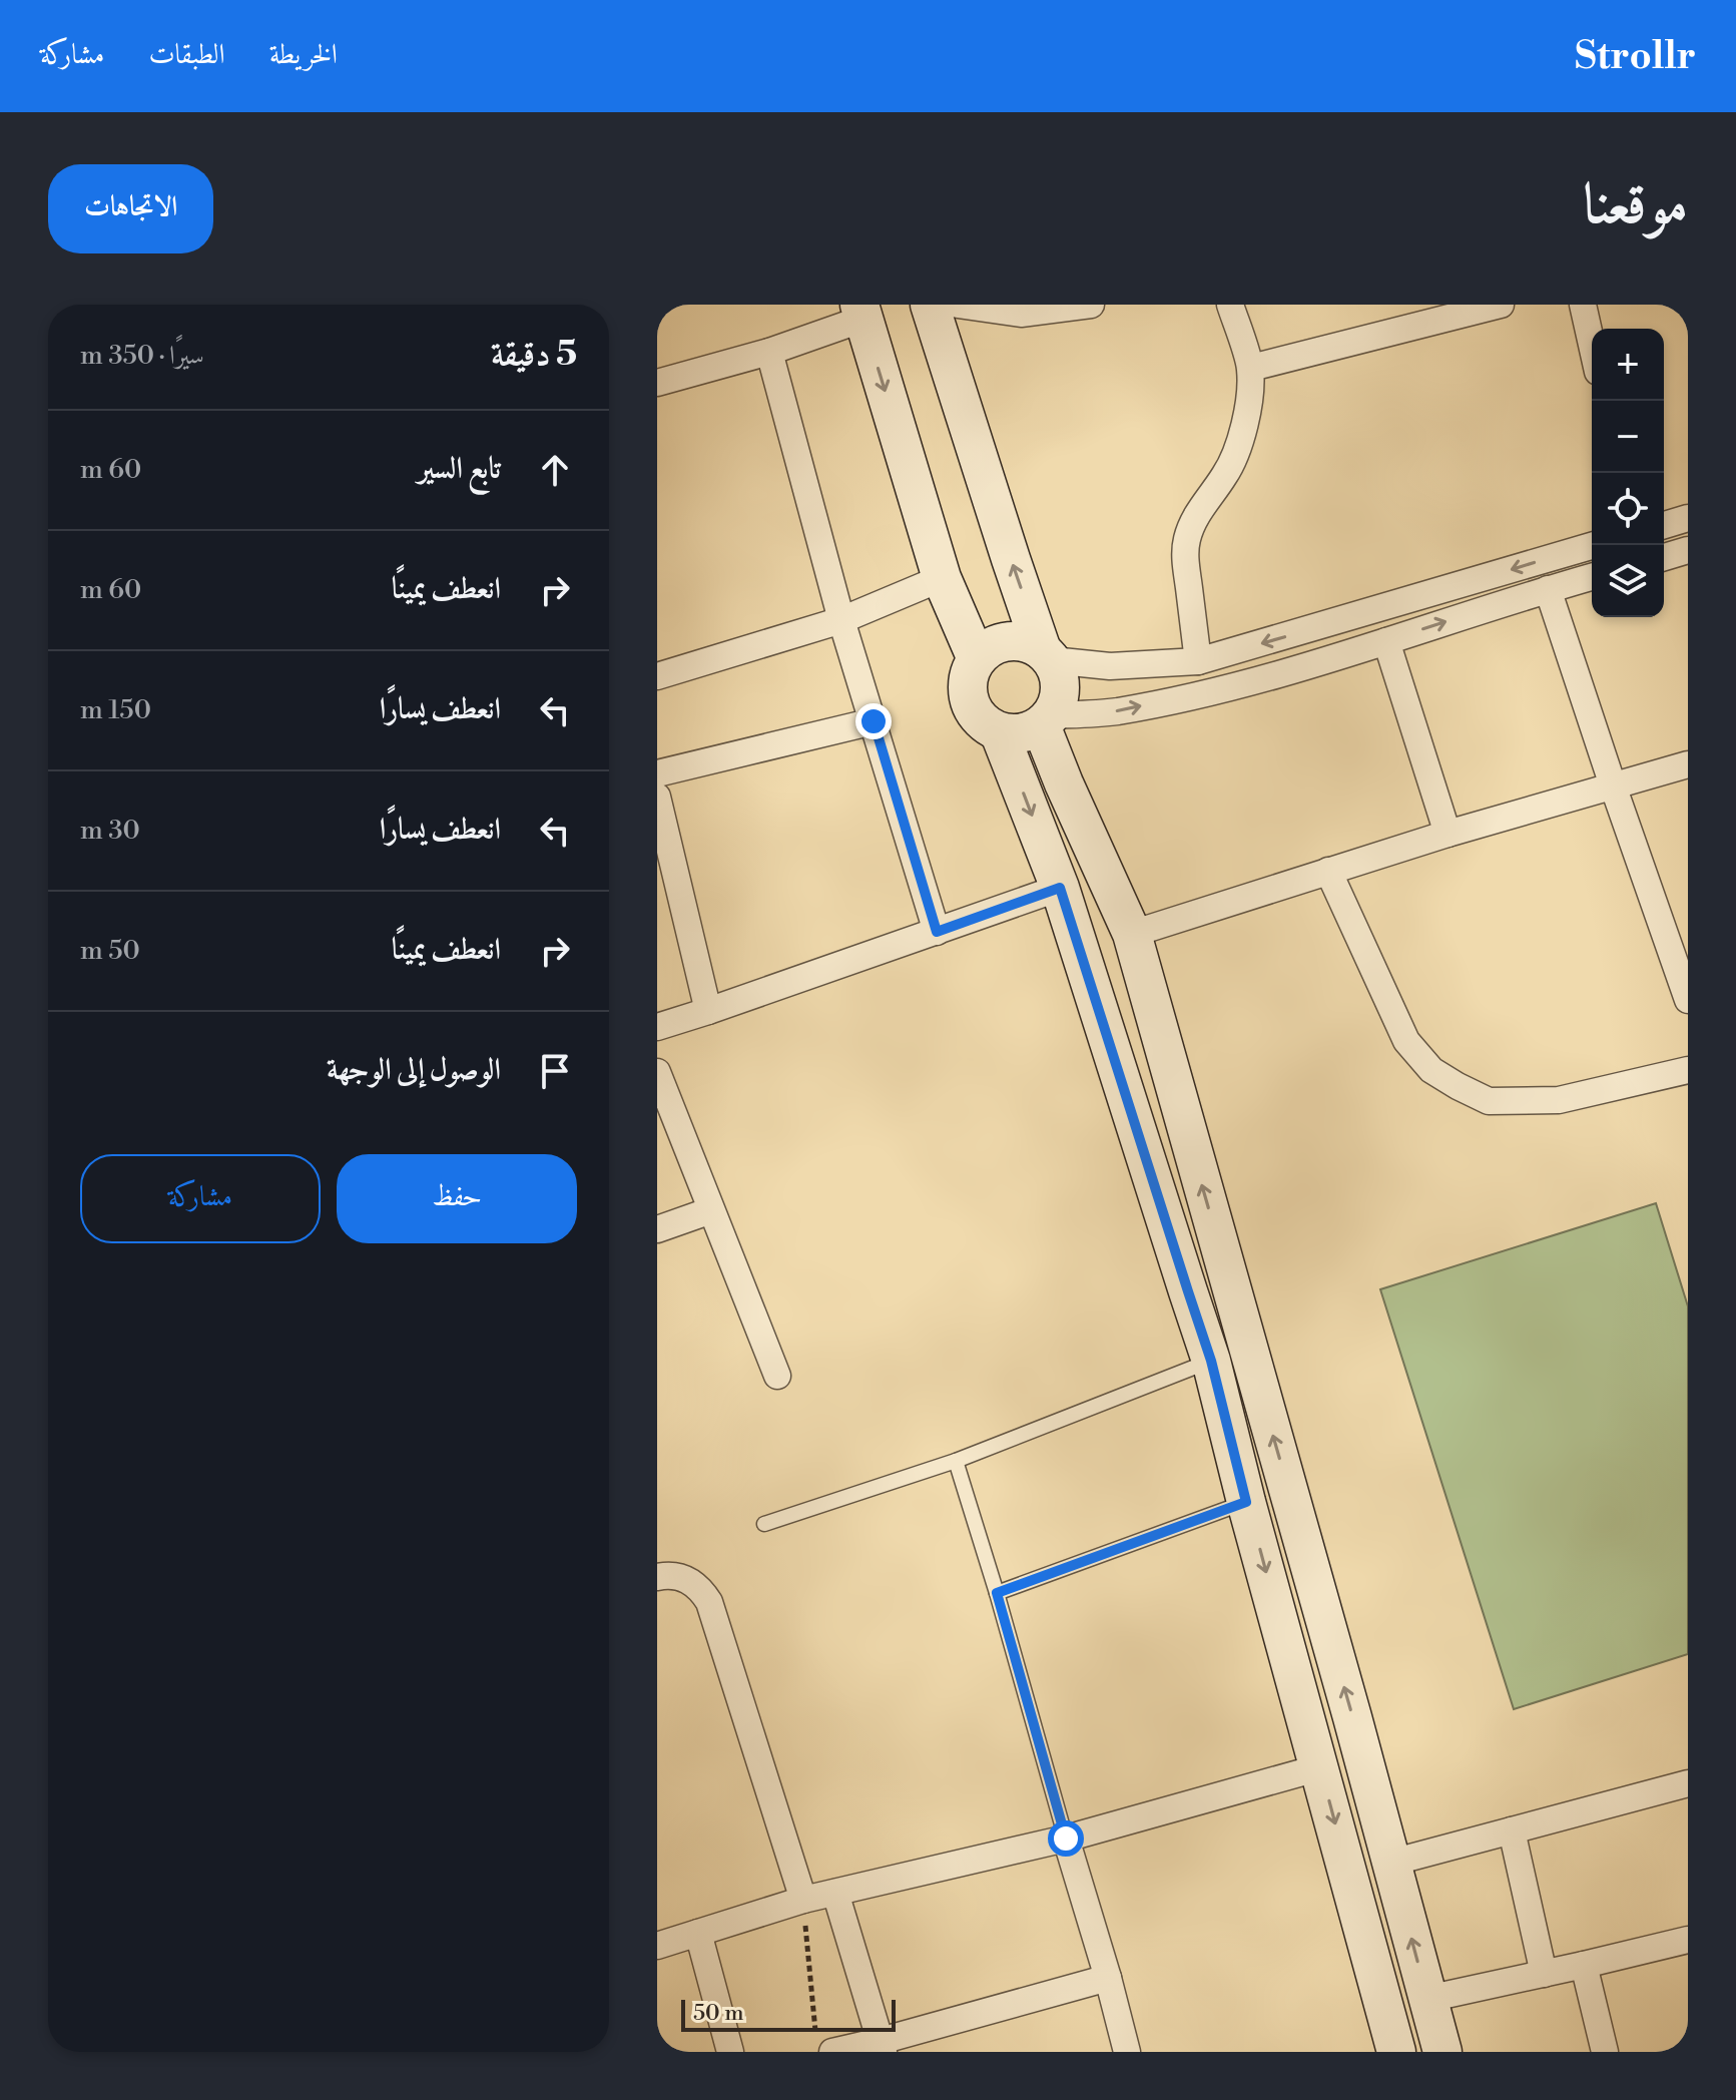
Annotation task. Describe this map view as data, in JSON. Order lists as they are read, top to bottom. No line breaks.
{"scale_bar":"50 m","page":{"header":"Strollr","nav":["الخريطة","الطبقات","مشاركة"],"title":"موقعنا","buttons":["الاتجاهات",["حفظ","مشاركة"]],"heading":["5 دقيقة","سيرًا · 350 m"],"map_buttons":["+","−"],"list":[["تابع السير","60 m"],["انعطف يمينًا","60 m"],["انعطف يسارًا","150 m"],["انعطف يسارًا","30 m"],["انعطف يمينًا","50 m"],"الوصول إلى الوجهة"],"scale":"50 m"}}
